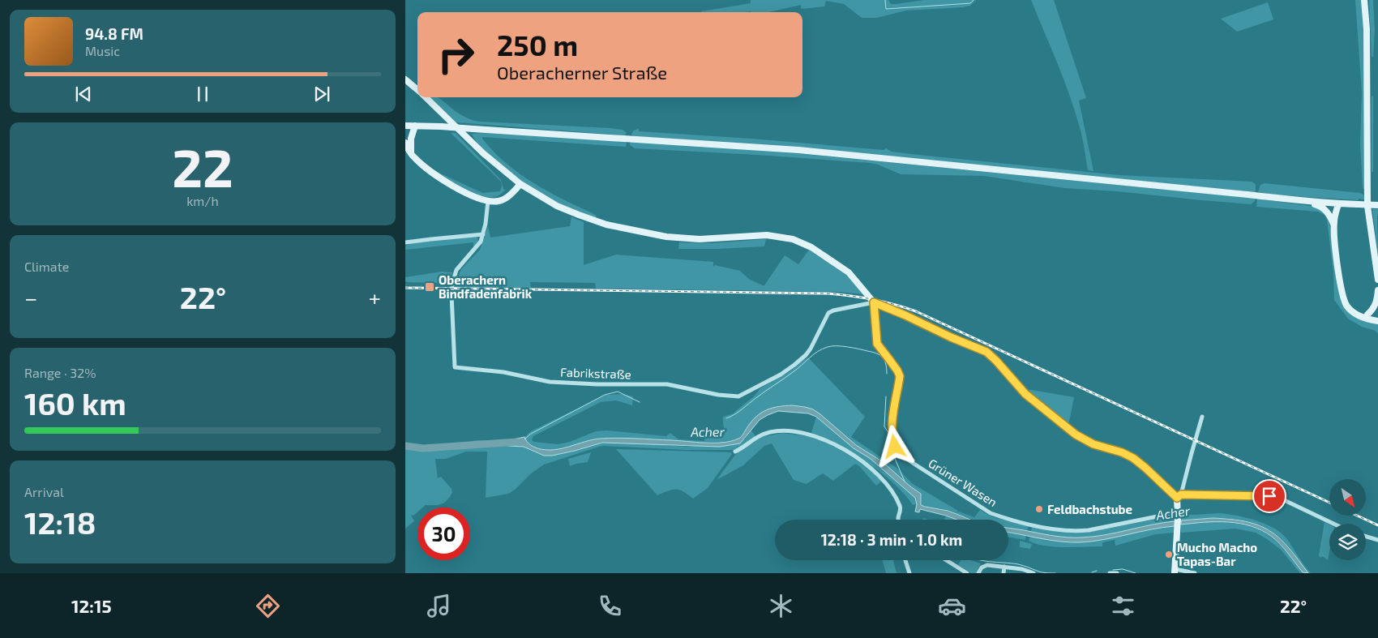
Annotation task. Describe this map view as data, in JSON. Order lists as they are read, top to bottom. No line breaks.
{"streets":{"street":["Fabrikstraße","Grüner Wasen"]},"crossings":[["Fabrikstraße","Grüner Wasen"]],"water":["Acher"],"places":{"transit":["Oberachern Bindfadenfabrik"],"other":["Feldbachstube","Mucho Macho Tapas-Bar"]},"north":"bottom right","page":{"turn":["250 m","Oberacherner Straße"],"song":["94.8 FM","Music"],"tile":[["22","km/h"],"Climate",["Range · 32%","160 km"],["Arrival","12:18"]],"heat":["−","22°","+"],"limit":"30","trip":"12:18 · 3 min · 1.0 km","tabs":["12:15","22°"]}}
